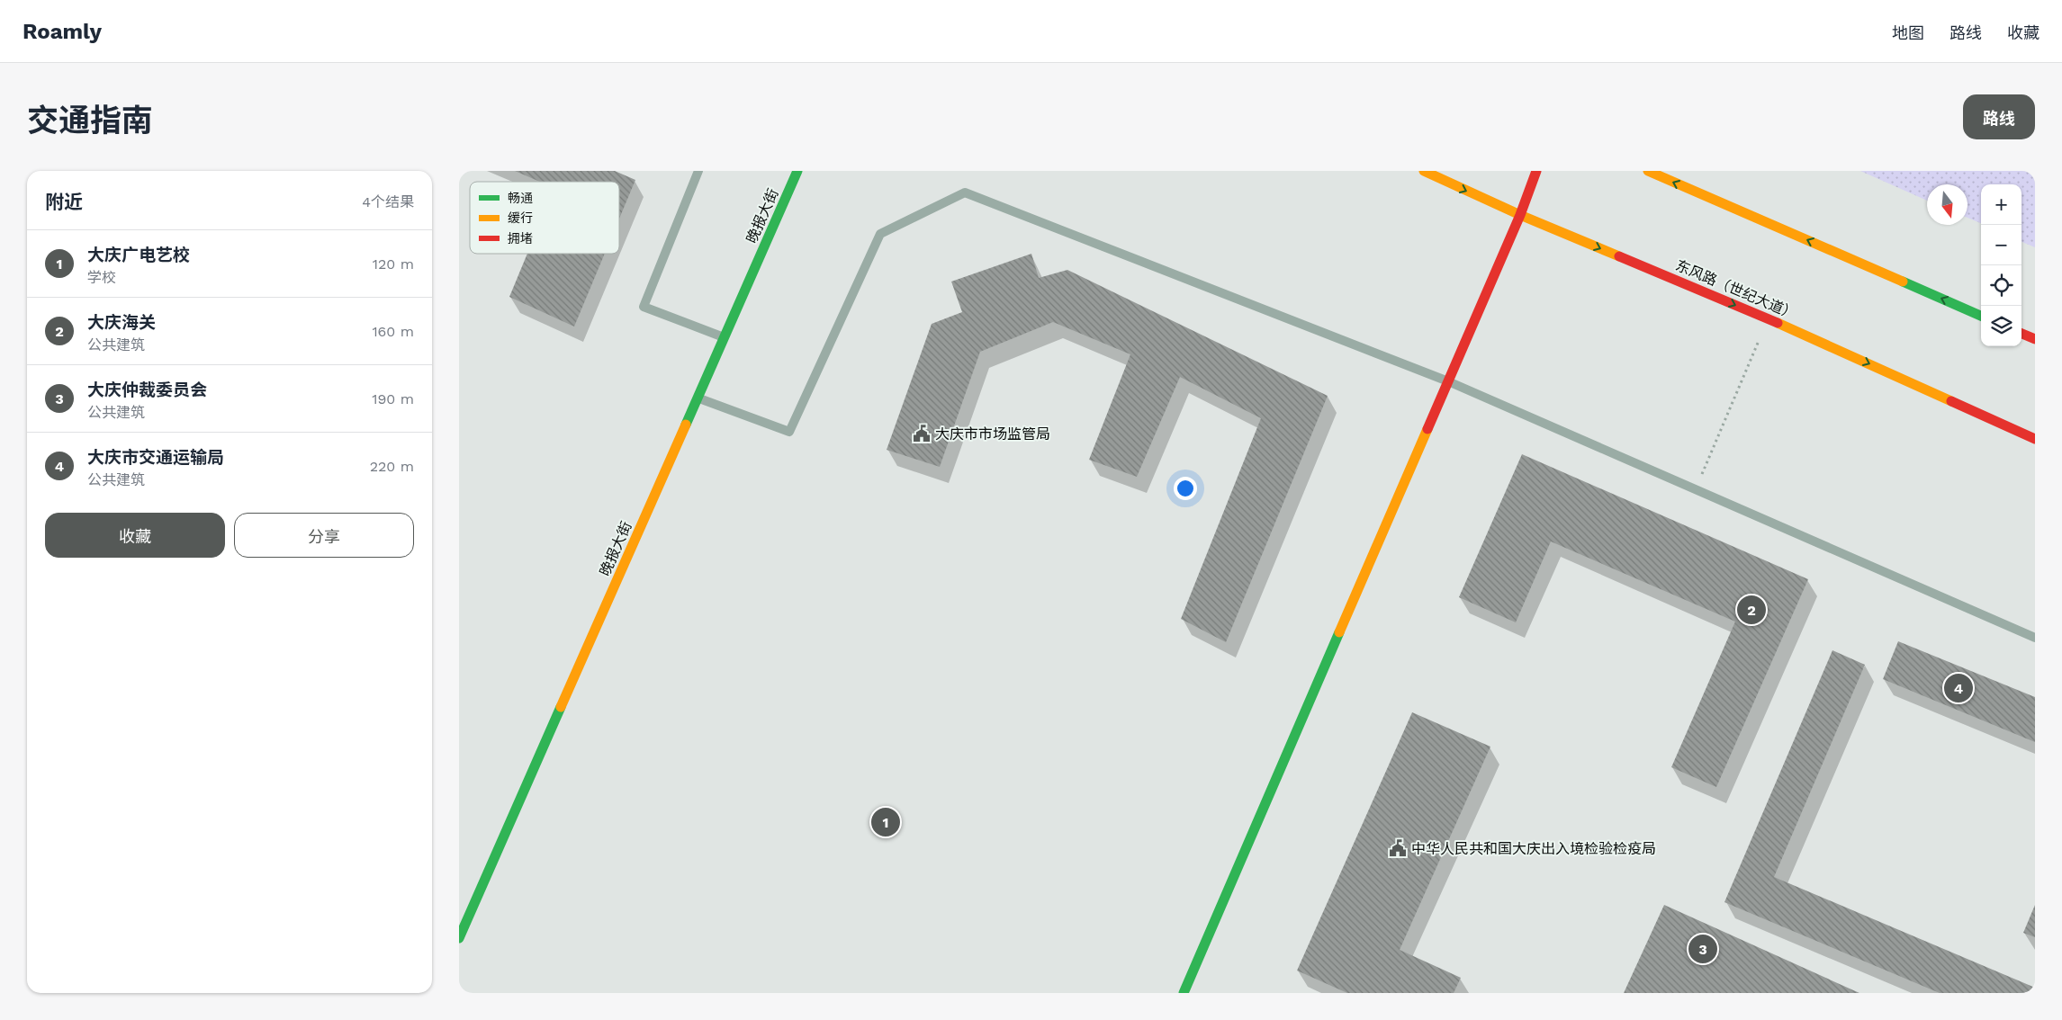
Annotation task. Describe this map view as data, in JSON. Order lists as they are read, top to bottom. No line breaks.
{"streets":{"main road":["晚报大街","东风路（世纪大道）"]},"places":{"public building":["大庆市市场监管局","中华人民共和国大庆出入境检验检疫局"]},"legend":["畅通","缓行","拥堵"],"north":"bottom","page":{"header":"Roamly","nav":["地图","路线","收藏"],"title":"交通指南","buttons":["路线",["收藏","分享"]],"heading":["附近","4个结果"],"map_buttons":["+","−"],"list":[{"mark":"1","name":"大庆广电艺校","note":"学校","value":"120 m"},{"mark":"2","name":"大庆海关","note":"公共建筑","value":"160 m"},{"mark":"3","name":"大庆仲裁委员会","note":"公共建筑","value":"190 m"},{"mark":"4","name":"大庆市交通运输局","note":"公共建筑","value":"220 m"}],"pins":["2","4","1","3"]}}
